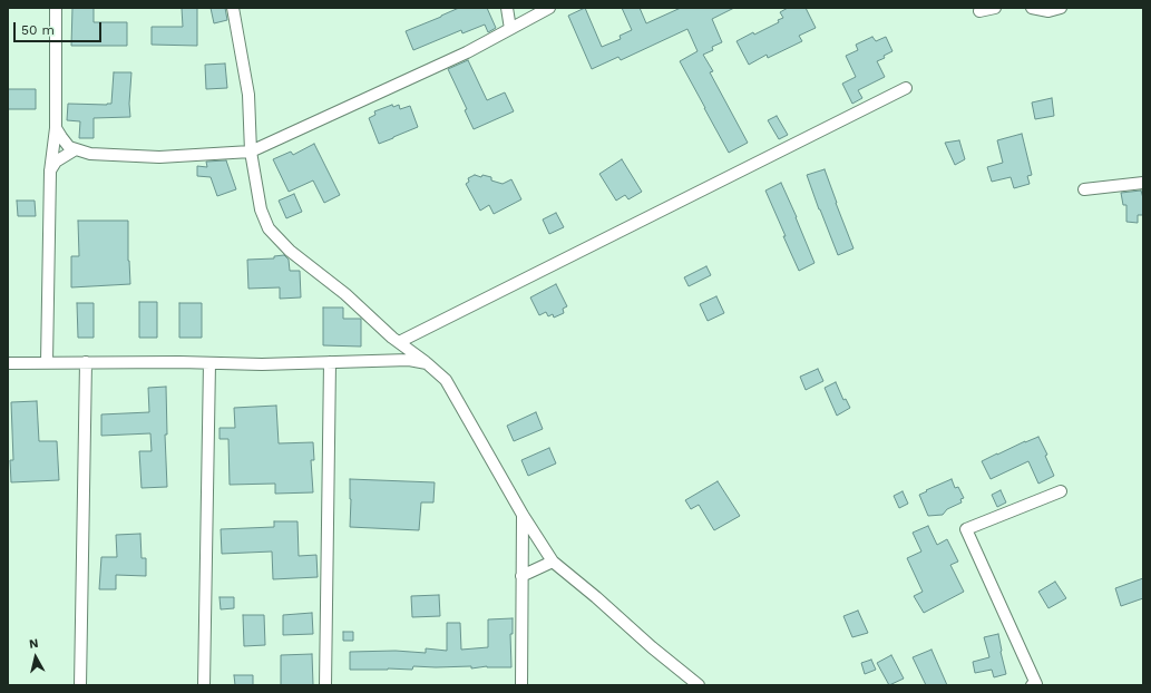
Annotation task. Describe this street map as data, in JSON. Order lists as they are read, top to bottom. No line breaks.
{"scale_bar":"50 m","north":"top"}
